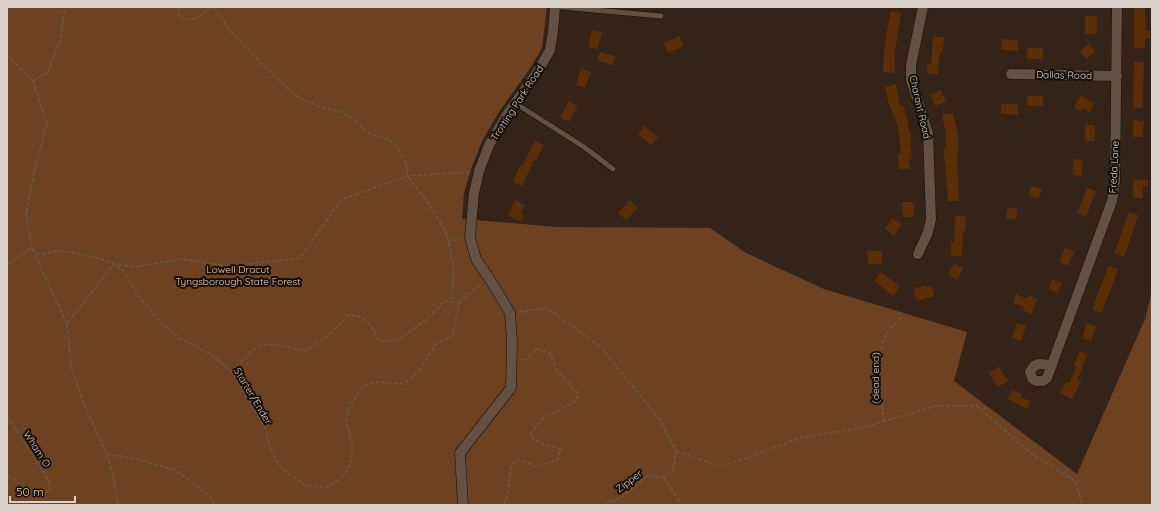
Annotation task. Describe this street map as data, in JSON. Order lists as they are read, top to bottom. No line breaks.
{"streets":{"street":["Dallas Road","Trotting Park Road","Charant Road","Freda Lane"],"path":["(dead end)","Starter/Ender","Wham O","Zipper"]},"crossings":[["Dallas Road","Freda Lane"]],"parks":["Lowell Dracut Tyngsborough State Forest"],"scale_bar":"50 m"}
